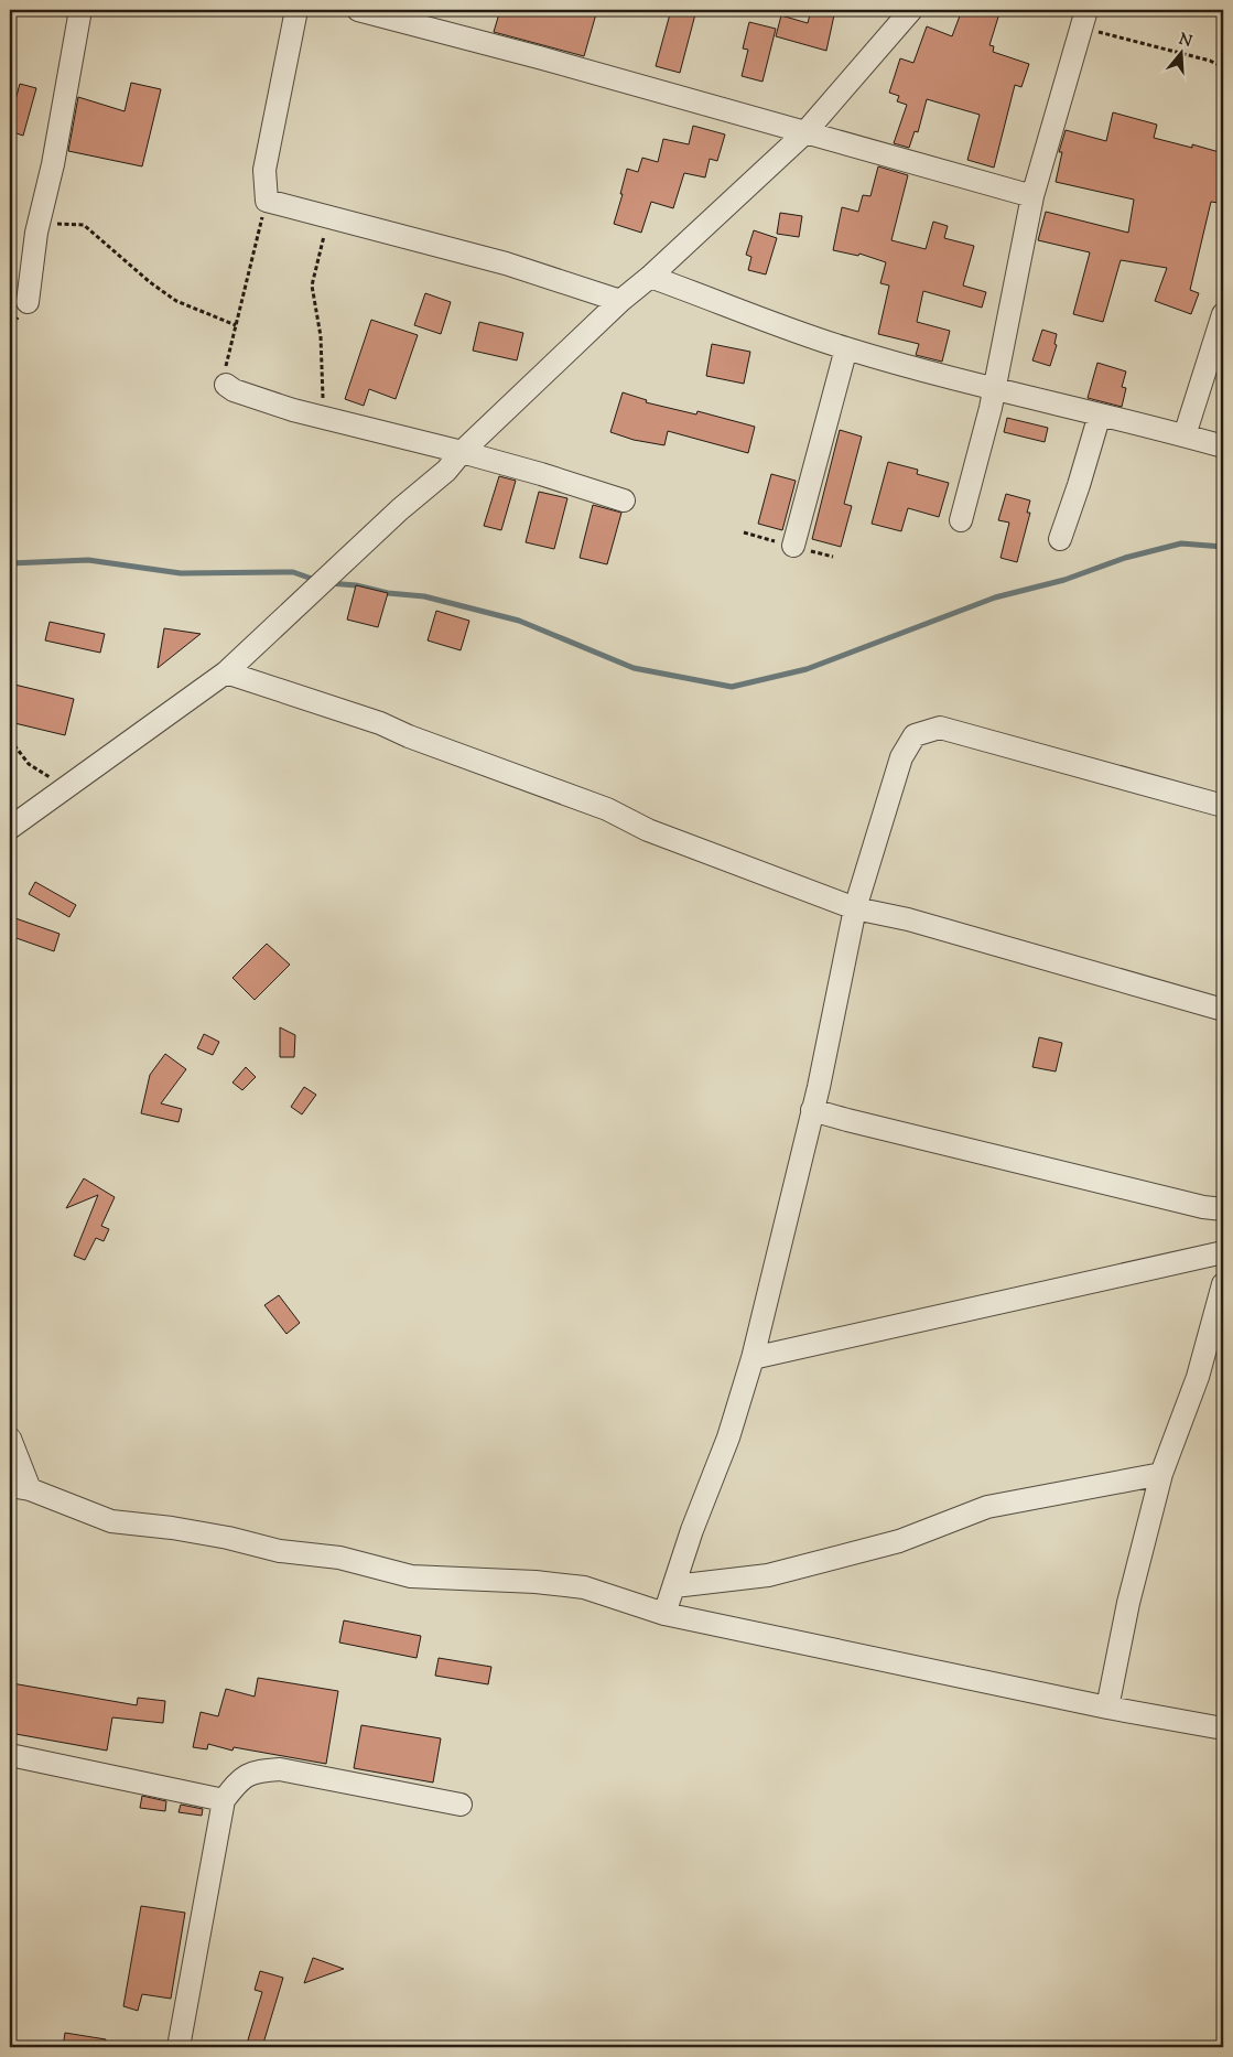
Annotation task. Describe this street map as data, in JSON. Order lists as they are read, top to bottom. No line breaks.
{"north":"top"}
